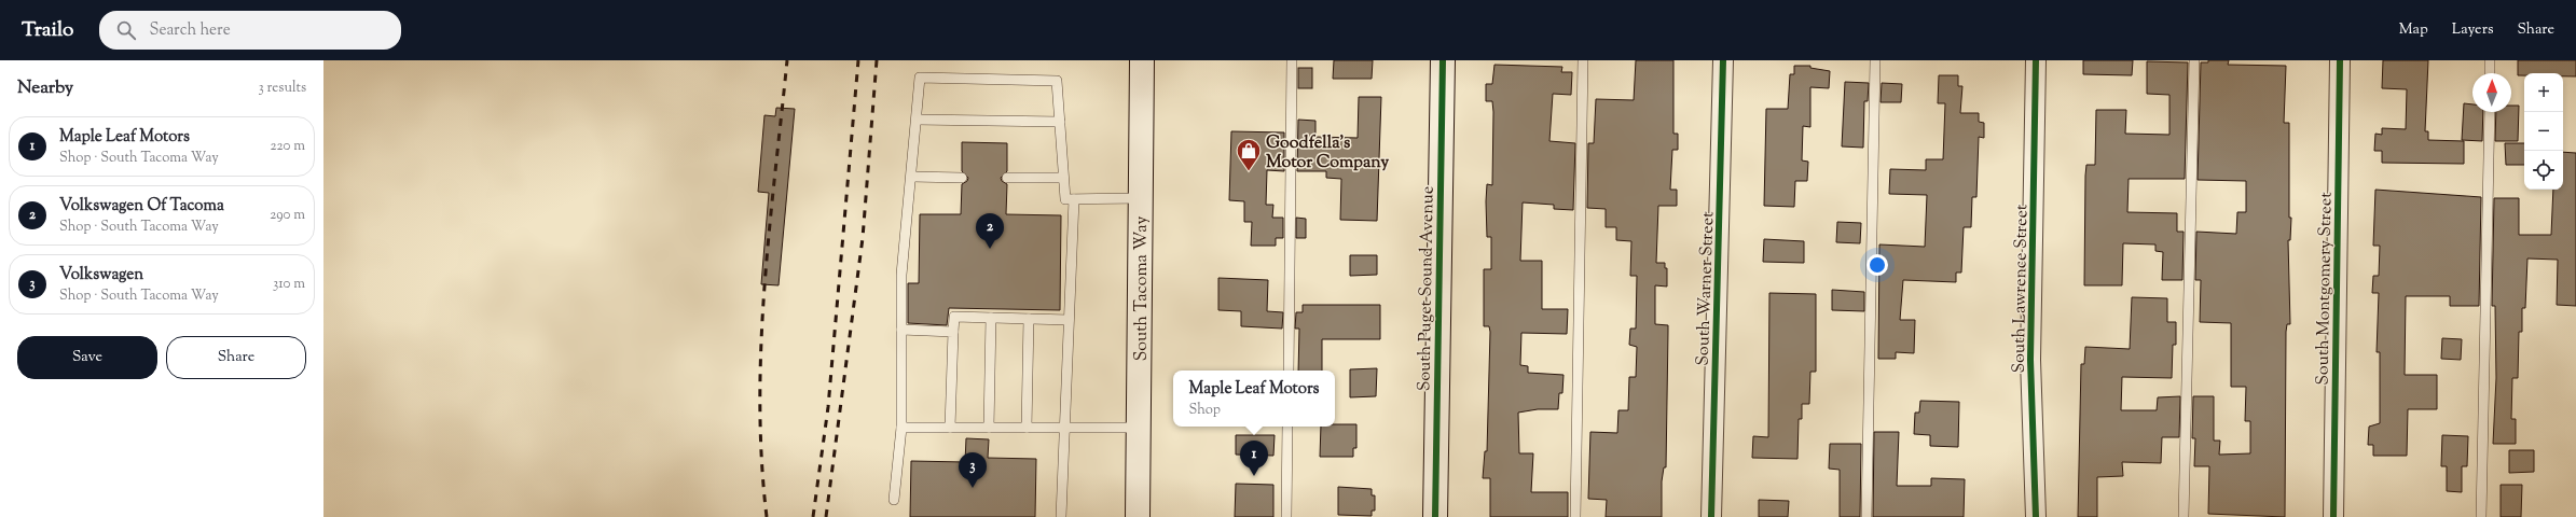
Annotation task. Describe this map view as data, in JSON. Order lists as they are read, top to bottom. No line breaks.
{"streets":{"main road":["South Tacoma Way","South Puget Sound Avenue"],"street":["South Warner Street","South Lawrence Street","South Montgomery Street"]},"places":{"shop":["Goodfella's Motor Company"]},"north":"top","page":{"header":"Trailo","search":"Search here","nav":["Map","Layers","Share"],"heading":["Nearby","3 results"],"map_buttons":["+","−"],"list":[{"mark":"1","name":"Maple Leaf Motors","note":"Shop · South Tacoma Way","value":"220 m"},{"mark":"2","name":"Volkswagen Of Tacoma","note":"Shop · South Tacoma Way","value":"290 m"},{"mark":"3","name":"Volkswagen","note":"Shop · South Tacoma Way","value":"310 m"}],"pins":["2","1","3"],"buttons":["Save","Share"],"popup":["Maple Leaf Motors","Shop"]}}
